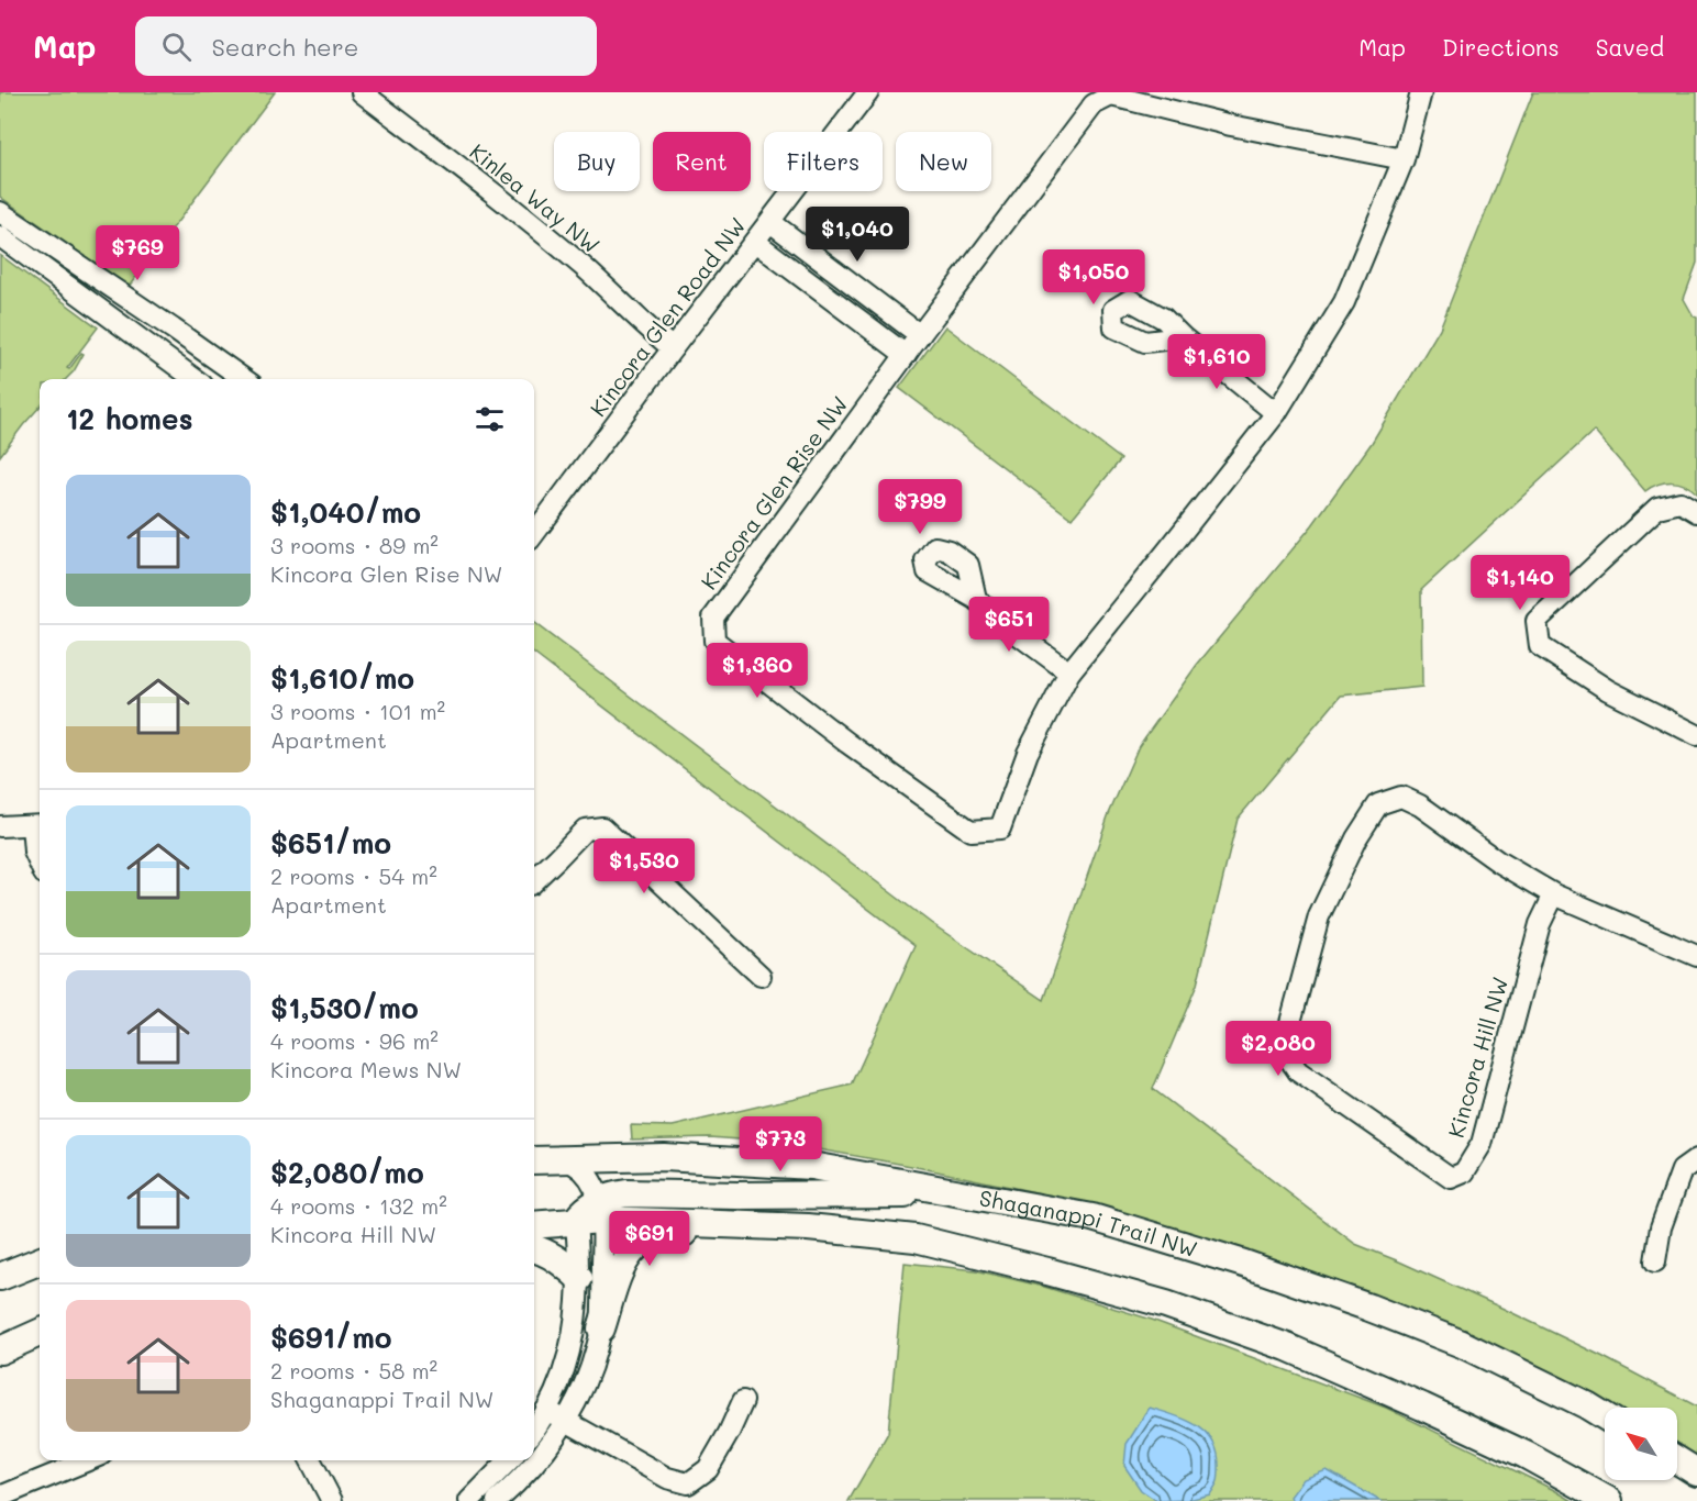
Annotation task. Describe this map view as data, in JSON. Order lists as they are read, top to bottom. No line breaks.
{"streets":{"main road":["Shaganappi Trail NW"],"street":["Kinlea Way NW","Kincora Glen Road NW","Kincora Glen Rise NW","Kincora Hill NW"]},"crossings":[["Kinlea Way NW","Kincora Glen Road NW"]],"north":"top left","page":{"header":"Map","search":"Search here","nav":["Map","Directions","Saved"],"chip":["Buy","Rent","Filters","New"],"price":["$1,040","$769","$1,050","$1,610","$799","$1,140","$651","$1,360","$1,530","$2,080","$773","$691"],"heading":"12 homes","list":[{"name":"$1,040/mo","note":"3 rooms · 89 m² · Kincora Glen Rise NW"},{"name":"$1,610/mo","note":"3 rooms · 101 m² · Apartment"},{"name":"$651/mo","note":"2 rooms · 54 m² · Apartment"},{"name":"$1,530/mo","note":"4 rooms · 96 m² · Kincora Mews NW"},{"name":"$2,080/mo","note":"4 rooms · 132 m² · Kincora Hill NW"},{"name":"$691/mo","note":"2 rooms · 58 m² · Shaganappi Trail NW"}]}}
